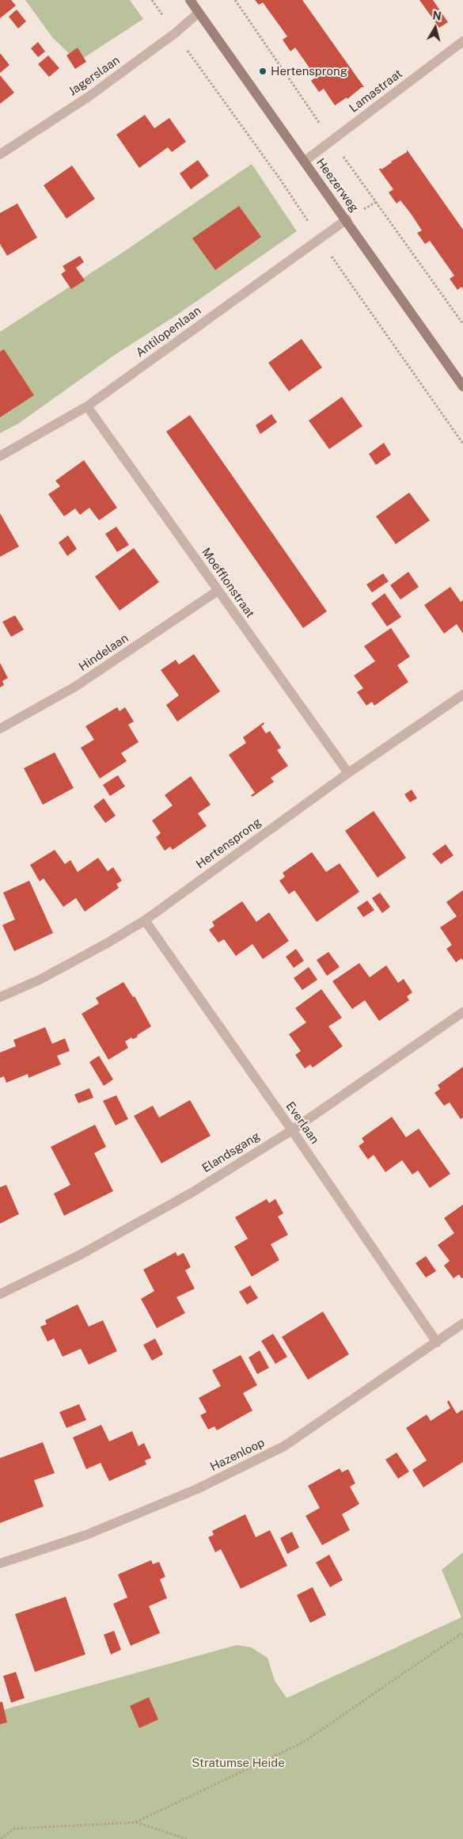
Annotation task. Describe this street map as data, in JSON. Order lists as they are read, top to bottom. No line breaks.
{"streets":{"street":["Jagerslaan","Lamastraat","Heezerweg","Antilopenlaan","Moefflonstraat","Hindelaan","Hertensprong","Everlaan","Elandsgang","Hazenloop"]},"crossings":[["Jagerslaan","Heezerweg"],["Lamastraat","Heezerweg"],["Heezerweg","Antilopenlaan"],["Antilopenlaan","Moefflonstraat"],["Moefflonstraat","Hindelaan"],["Moefflonstraat","Hertensprong"],["Hertensprong","Everlaan"],["Everlaan","Elandsgang"],["Everlaan","Hazenloop"]],"parks":["Stratumse Heide"],"places":["Hertensprong"],"north":"top"}
